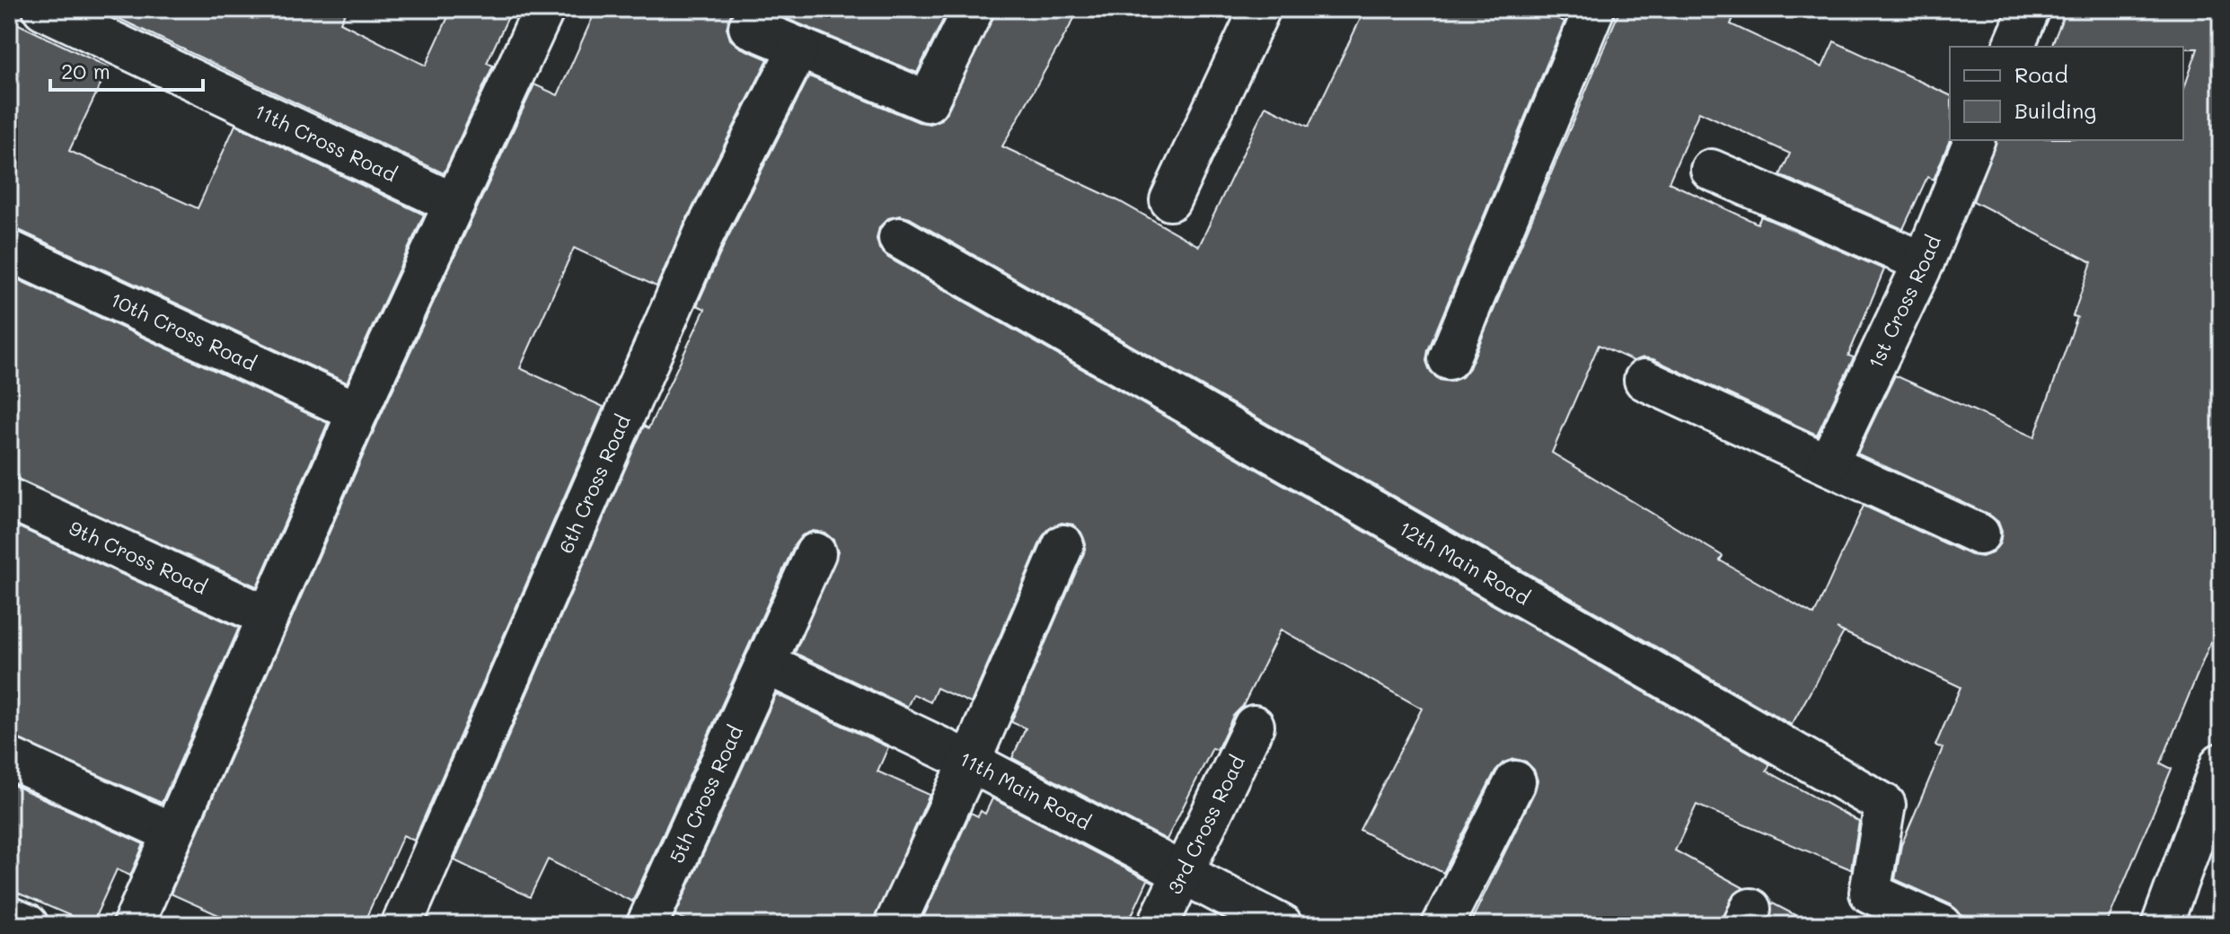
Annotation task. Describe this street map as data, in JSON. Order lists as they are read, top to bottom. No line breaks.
{"streets":{"street":["11th Cross Road","1st Cross Road","10th Cross Road","6th Cross Road","9th Cross Road","12th Main Road","11th Main Road","5th Cross Road","3rd Cross Road"]},"crossings":[["11th Main Road","5th Cross Road"],["11th Main Road","3rd Cross Road"]],"legend":["Road","Building"],"scale_bar":"20 m"}
